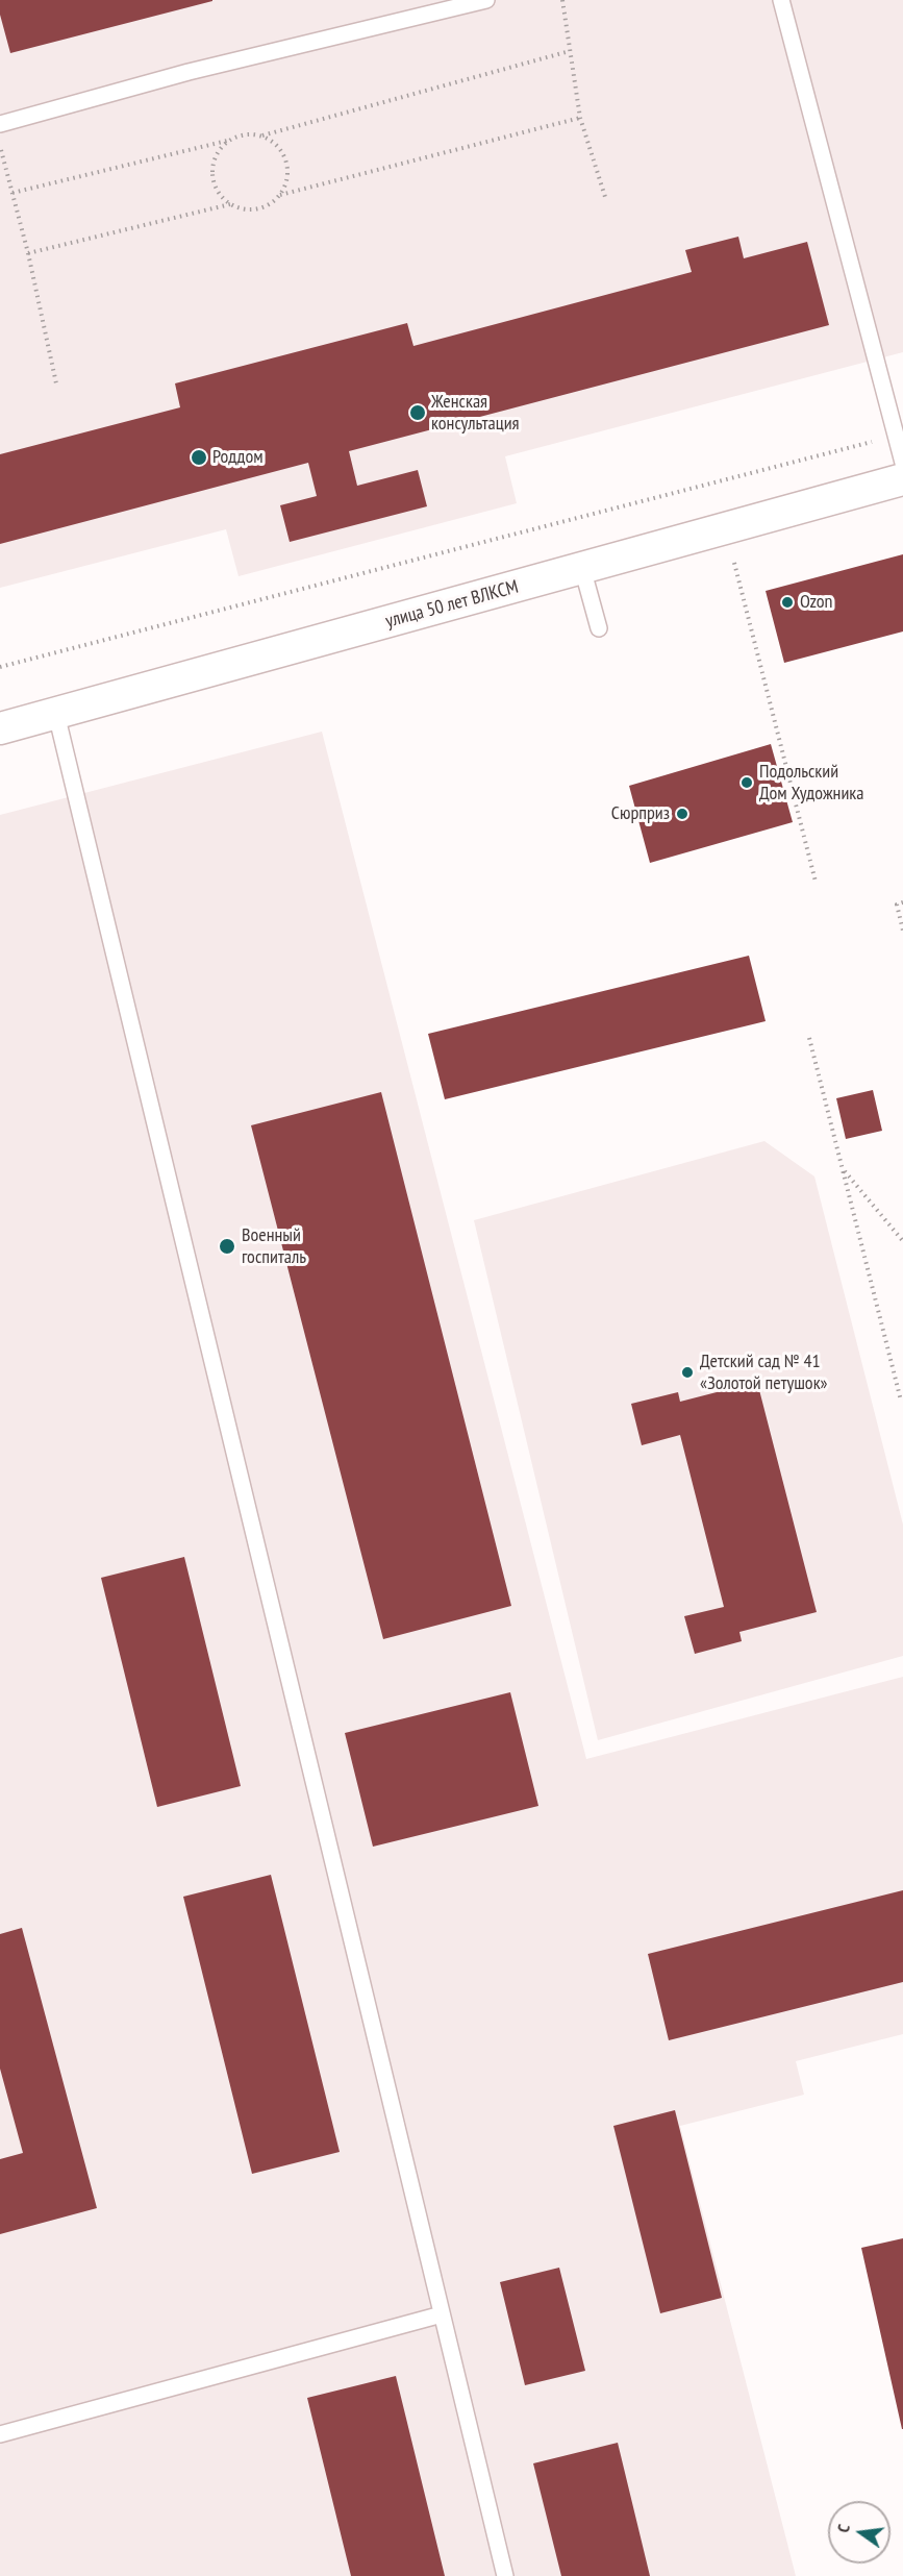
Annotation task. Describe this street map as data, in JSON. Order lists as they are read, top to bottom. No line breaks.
{"streets":{"street":["улица 50 лет ВЛКСМ"]},"places":["Женская консультация","Роддом","Ozon","Подольский Дом Художника","Сюрприз","Военный госпиталь","Детский сад № 41 «Золотой петушок»"],"north":"left"}
